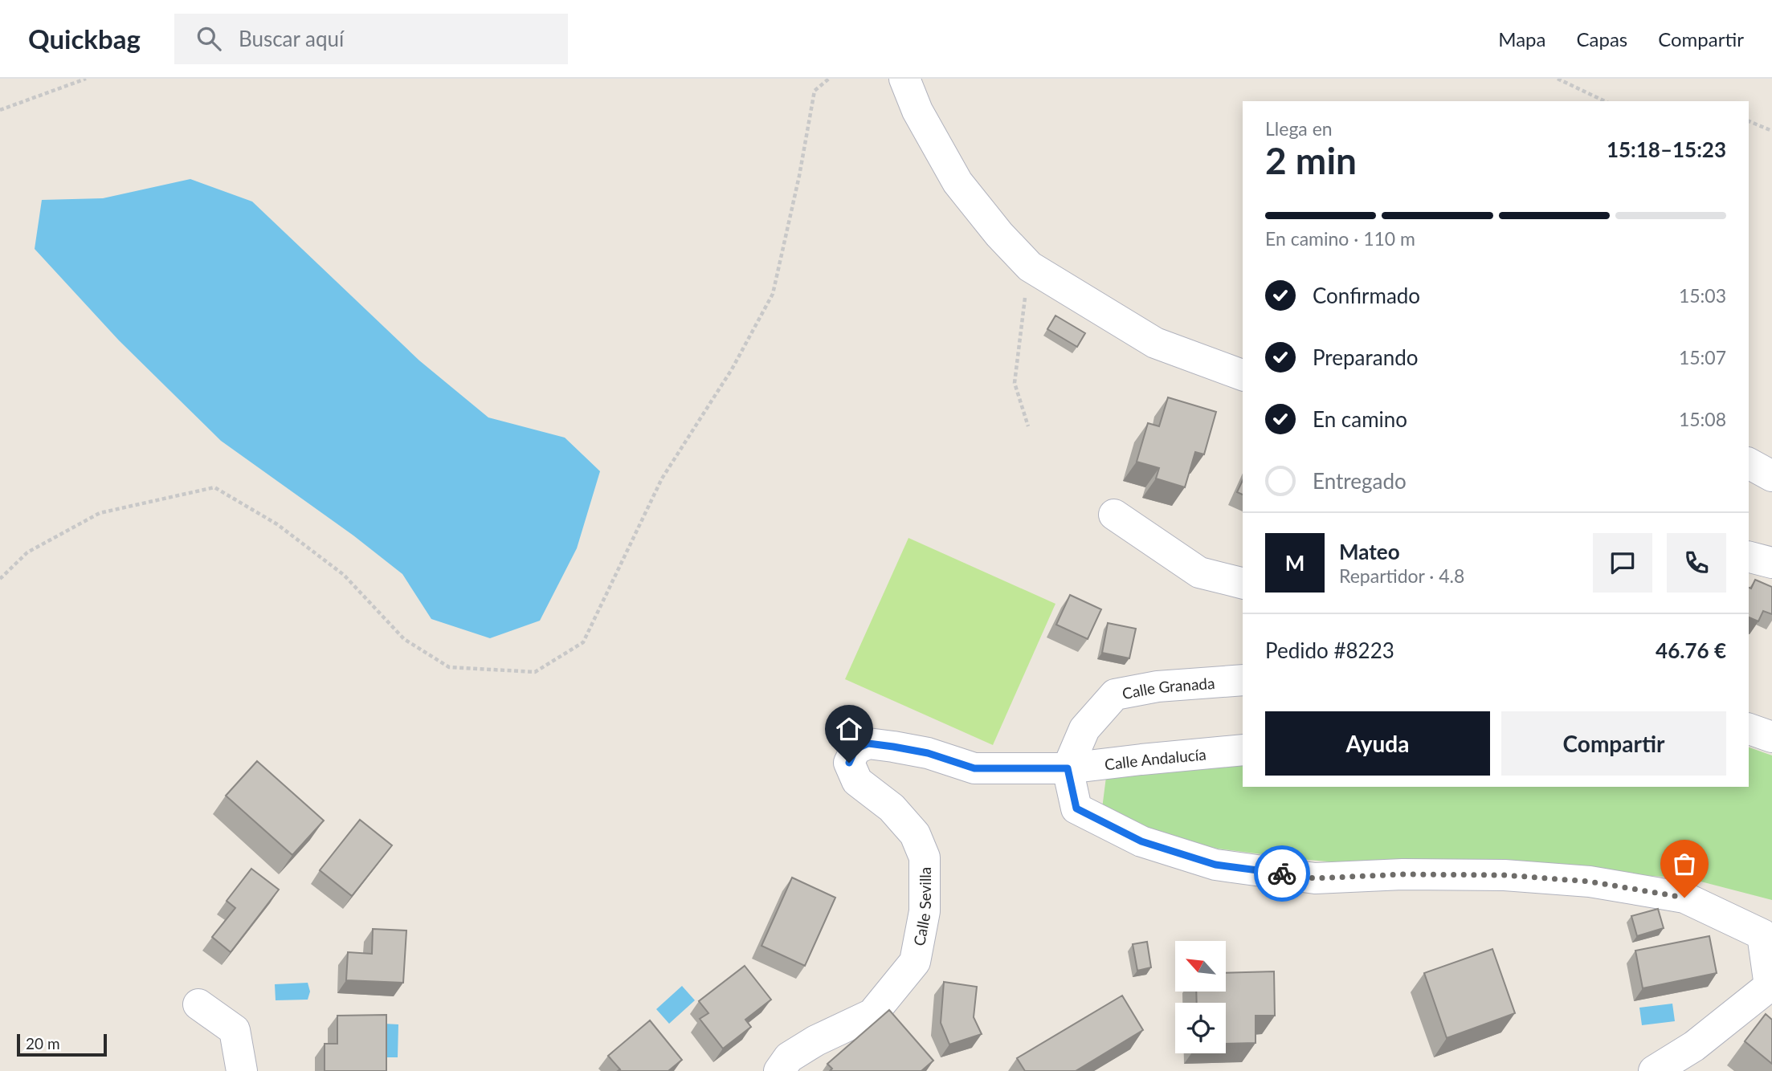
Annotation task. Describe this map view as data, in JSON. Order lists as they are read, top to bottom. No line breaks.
{"streets":{"street":["Calle Granada","Calle Andalucía","Calle Sevilla"]},"crossings":[["Calle Granada","Calle Andalucía"],["Calle Granada","Calle Sevilla"],["Calle Andalucía","Calle Sevilla"]],"scale_bar":"20 m","north":"top left","page":{"header":"Quickbag","search":"Buscar aquí","nav":["Mapa","Capas","Compartir"],"heading":["2 min","Llega en","15:18–15:23"],"panel":["Mateo","Repartidor · 4.8","Pedido #8223","46.76 €"],"bar":"En camino · 110 m","list":[["Confirmado","15:03"],["Preparando","15:07"],["En camino","15:08"],"Entregado"],"round":"M","buttons":["Ayuda","Compartir"],"scale":"20 m"}}
